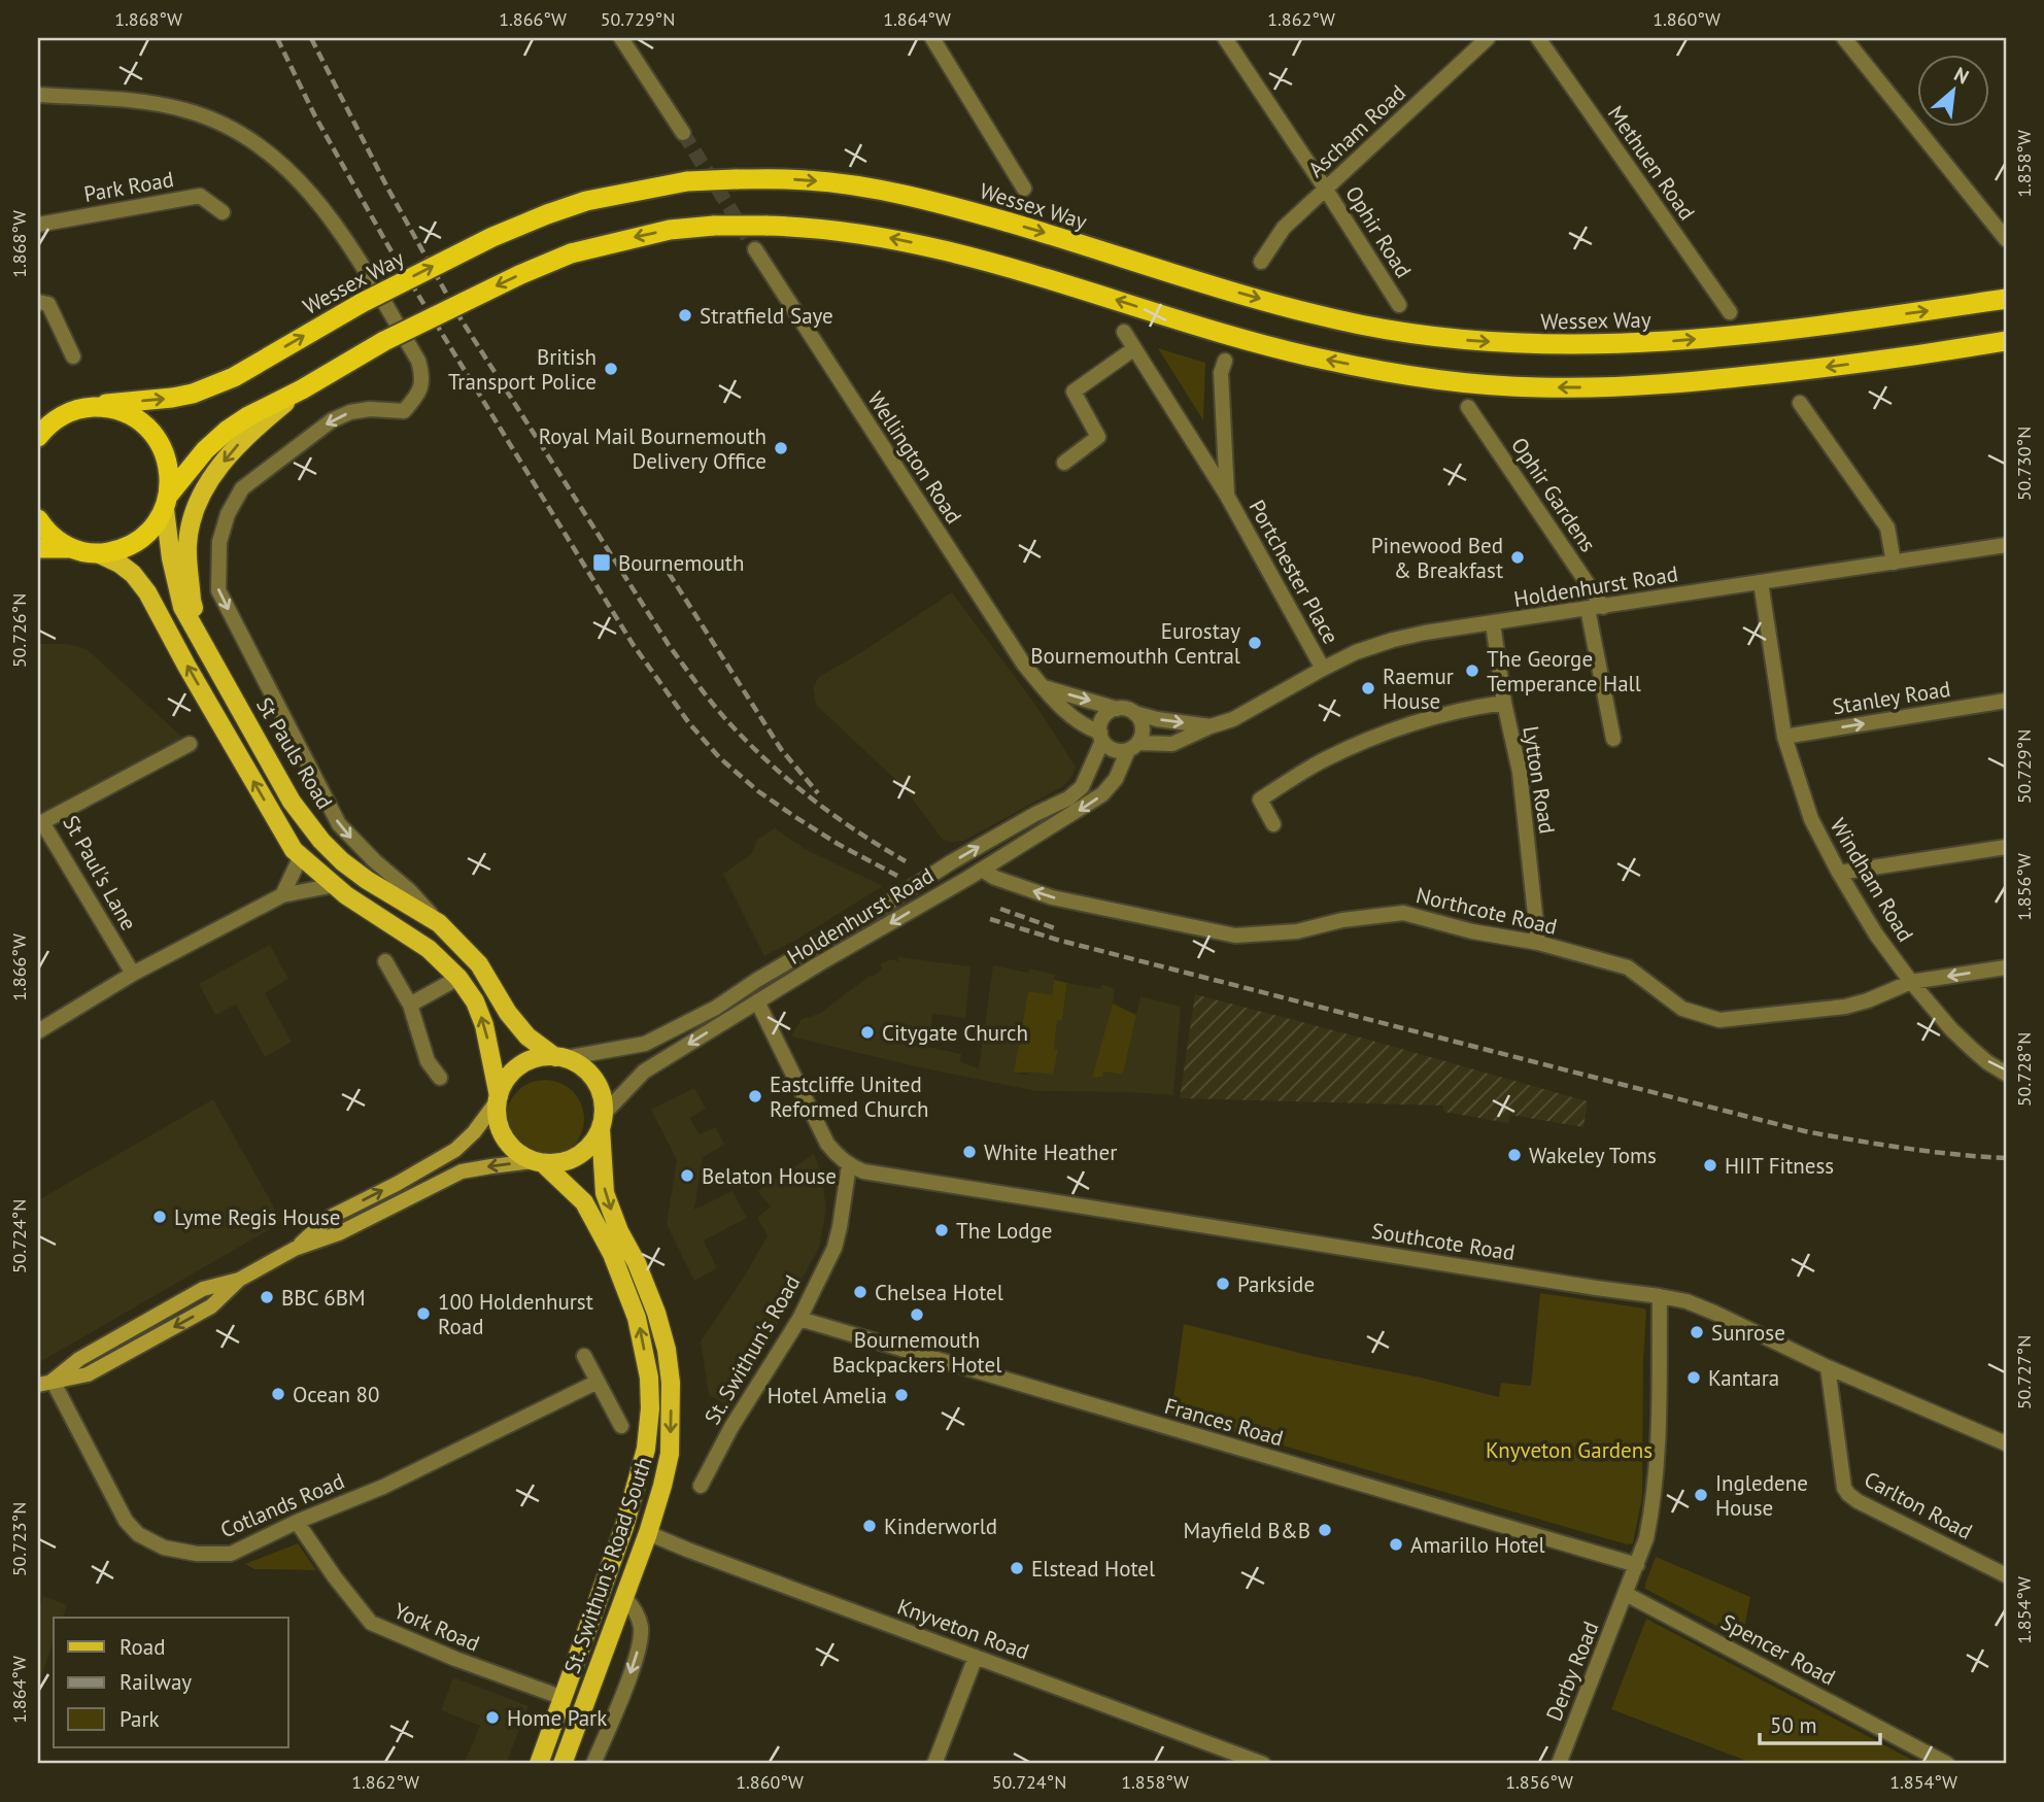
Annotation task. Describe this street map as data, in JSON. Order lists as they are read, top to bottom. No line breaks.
{"streets":{"highway":["Wessex Way"],"main road":["St Pauls Road","St. Swithun's Road South"],"street":["Ascham Road","Methuen Road","Park Road","Ophir Road","Wellington Road","Ophir Gardens","Portchester Place","Holdenhurst Road","Stanley Road","Lytton Road","St Paul's Lane","Windham Road","Northcote Road","Southcote Road","St. Swithun's Road","Frances Road","Cotlands Road","Carlton Road","York Road","Knyveton Road","Spencer Road","Derby Road"]},"crossings":[["Ascham Road","Ophir Road"],["Wellington Road","Holdenhurst Road"],["Ophir Gardens","Holdenhurst Road"],["Portchester Place","Holdenhurst Road"],["Holdenhurst Road","St Pauls Road"],["Holdenhurst Road","Lytton Road"],["Holdenhurst Road","Windham Road"],["Holdenhurst Road","Northcote Road"],["Holdenhurst Road","St. Swithun's Road South"],["Stanley Road","Windham Road"],["St Pauls Road","St. Swithun's Road South"],["Lytton Road","Northcote Road"],["Windham Road","Northcote Road"],["Southcote Road","St. Swithun's Road"],["Southcote Road","Carlton Road"],["Southcote Road","Derby Road"],["St. Swithun's Road","Frances Road"],["Frances Road","Derby Road"],["Cotlands Road","York Road"],["St. Swithun's Road South","York Road"],["St. Swithun's Road South","Knyveton Road"],["Spencer Road","Derby Road"]],"one_way":["Stanley Road","Northcote Road"],"parks":["Knyveton Gardens"],"places":{"other":["Stratfield Saye","British Transport Police","Royal Mail Bournemouth Delivery Office","Pinewood Bed & Breakfast","Eurostay Bournemouthh Central","The George Temperance Hall","Raemur House","Citygate Church","Eastcliffe United Reformed Church","White Heather","Wakeley Toms","HIIT Fitness","Belaton House","Lyme Regis House","The Lodge","Parkside","Chelsea Hotel","BBC 6BM","100 Holdenhurst Road","Bournemouth Backpackers Hotel","Sunrose","Kantara","Ocean 80","Hotel Amelia","Ingledene House","Kinderworld","Mayfield B&B","Amarillo Hotel","Elstead Hotel","Home Park"],"transit":["Bournemouth"]},"legend":["Road","Railway","Park"],"scale_bar":"50 m","north":"top right","coordinates":["1.868°W","1.866°W","50.729°N","1.864°W","1.862°W","1.860°W","1.858°W","50.730°N","50.726°N","1.856°W","50.728°N","50.724°N","50.727°N","50.723°N","1.854°W"]}
